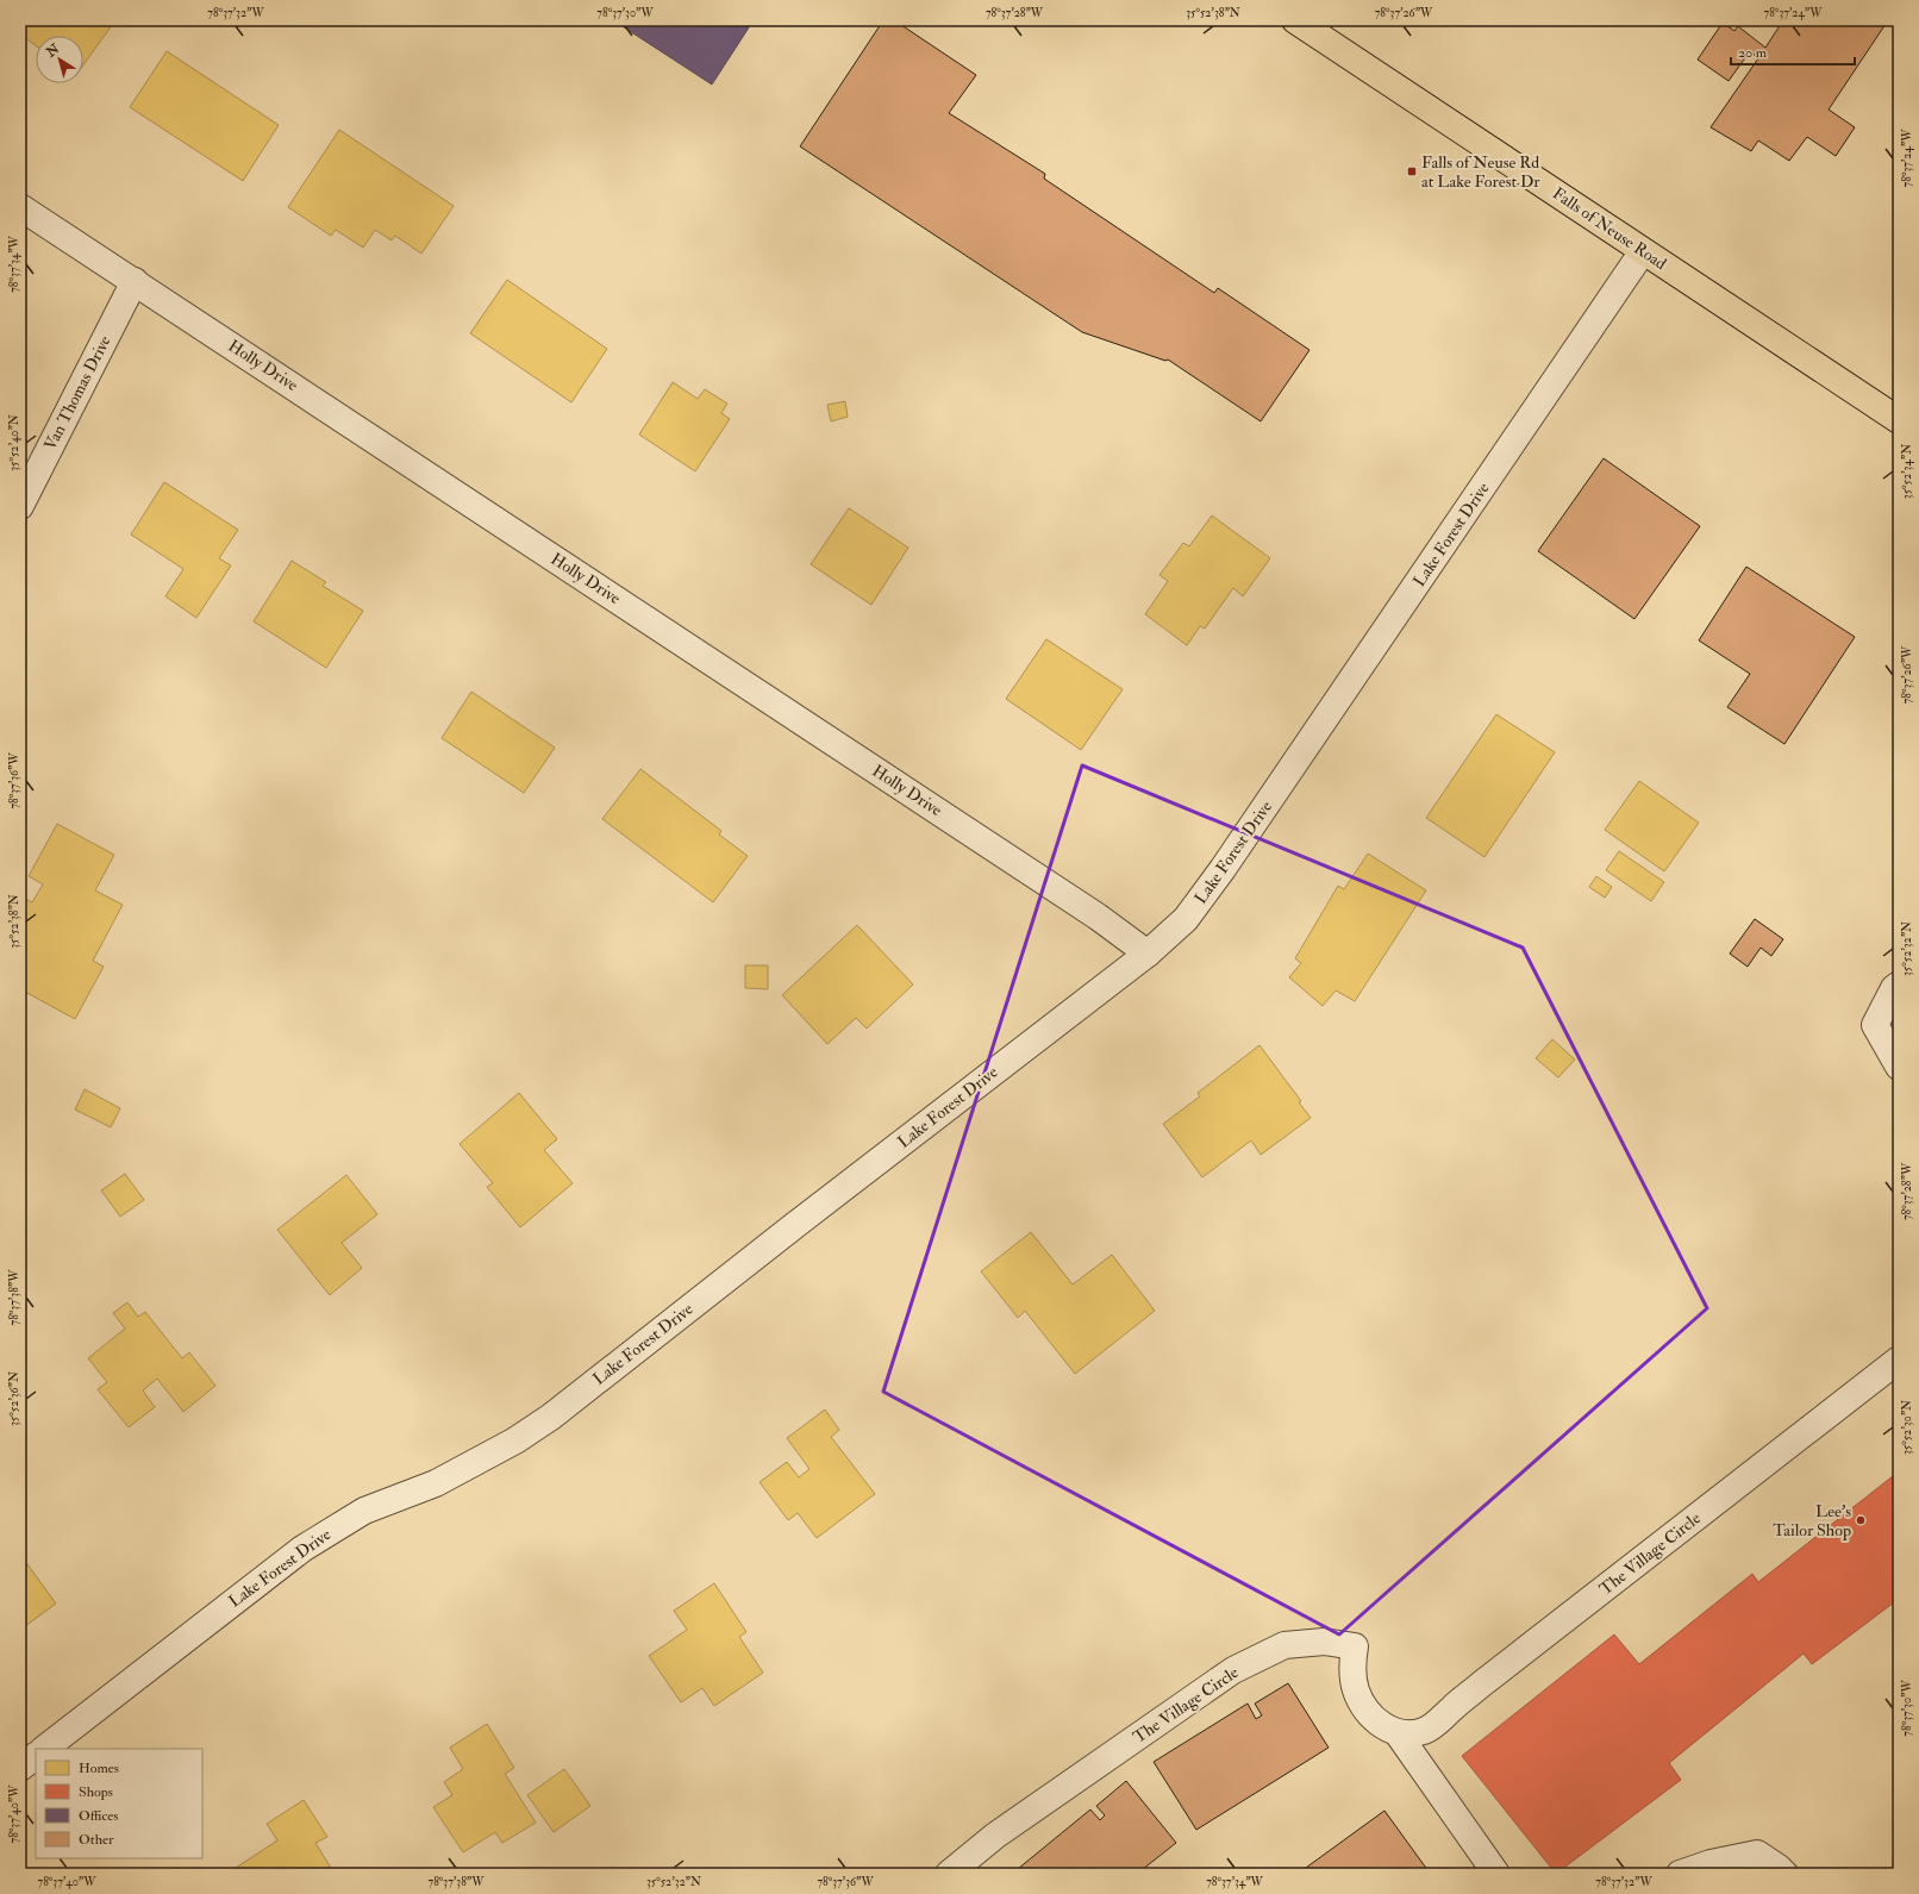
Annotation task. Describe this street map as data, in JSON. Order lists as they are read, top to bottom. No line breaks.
{"streets":{"main road":["Falls of Neuse Road"],"street":["Holly Drive","Van Thomas Drive","Lake Forest Drive","The Village Circle"]},"crossings":[["Falls of Neuse Road","Lake Forest Drive"],["Holly Drive","Van Thomas Drive"],["Holly Drive","Lake Forest Drive"]],"places":{"transit":["Falls of Neuse Rd at Lake Forest Dr"],"other":["Lee's Tailor Shop"]},"legend":["Homes","Shops","Offices","Other"],"scale_bar":"20 m","north":"top left","coordinates":["78°37'32\"W","78°37'30\"W","78°37'28\"W","35°52'38\"N","78°37'26\"W","78°37'24\"W","78°37'34\"W","35°52'40\"N","35°52'34\"N","78°37'36\"W","35°52'32\"N","78°37'38\"W","35°52'36\"N","35°52'30\"N","78°37'40\"W"]}
